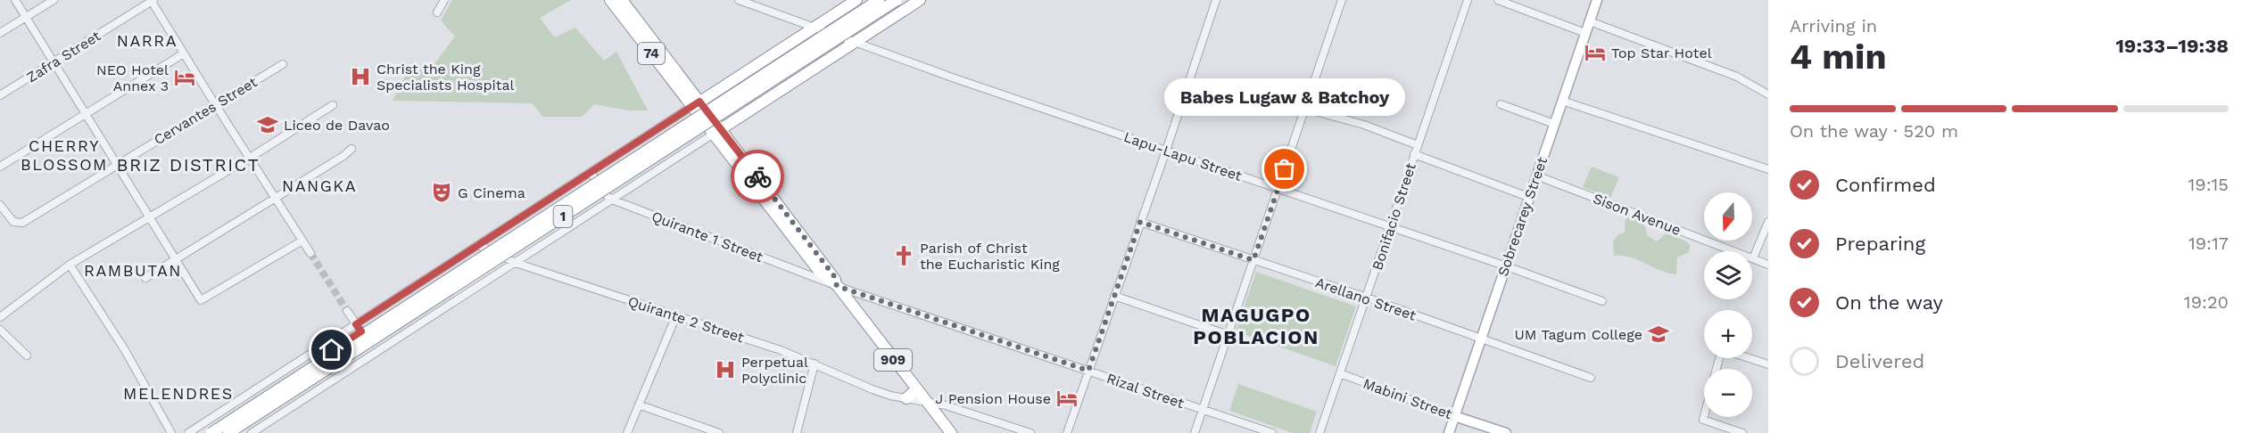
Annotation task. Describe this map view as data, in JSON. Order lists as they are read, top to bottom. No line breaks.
{"streets":{"highway":["74","1","909"],"main road":["Sobrecarey Street","Mabini Street"],"street":["Zafra Street","Cervantes Street","Lapu-Lapu Street","Sison Avenue","Bonifacio Street","Quirante 1 Street","Arellano Street","Quirante 2 Street","Rizal Street"]},"crossings":[["74","909"],["Lapu-Lapu Street","Bonifacio Street"],["Lapu-Lapu Street","Sobrecarey Street"],["Sison Avenue","Sobrecarey Street"],["Bonifacio Street","Arellano Street"],["Bonifacio Street","Mabini Street"],["Sobrecarey Street","Arellano Street"],["Sobrecarey Street","Mabini Street"],["Quirante 1 Street","909"],["Quirante 1 Street","Rizal Street"],["Quirante 2 Street","909"],["909","Rizal Street"]],"districts":["NARRA","CHERRY BLOSSOM","BRIZ DISTRICT","NANGKA","RAMBUTAN","MAGUGPO POBLACION","MELENDRES"],"places":{"hotel":["Top Star Hotel","NEO Hotel Annex 3","J Pension House"],"hospital":["Christ the King Specialists Hospital","Perpetual Polyclinic"],"school or university":["Liceo de Davao","UM Tagum College"],"other":["Babes Lugaw & Batchoy"],"theatre":["G Cinema"],"church":["Parish of Christ the Eucharistic King"]},"north":"bottom","page":{"heading":["4 min","Arriving in","19:33–19:38"],"bubble":"Babes Lugaw & Batchoy","bar":"On the way · 520 m","list":[["Confirmed","19:15"],["Preparing","19:17"],["On the way","19:20"],"Delivered"],"map_buttons":["+","−"]}}
